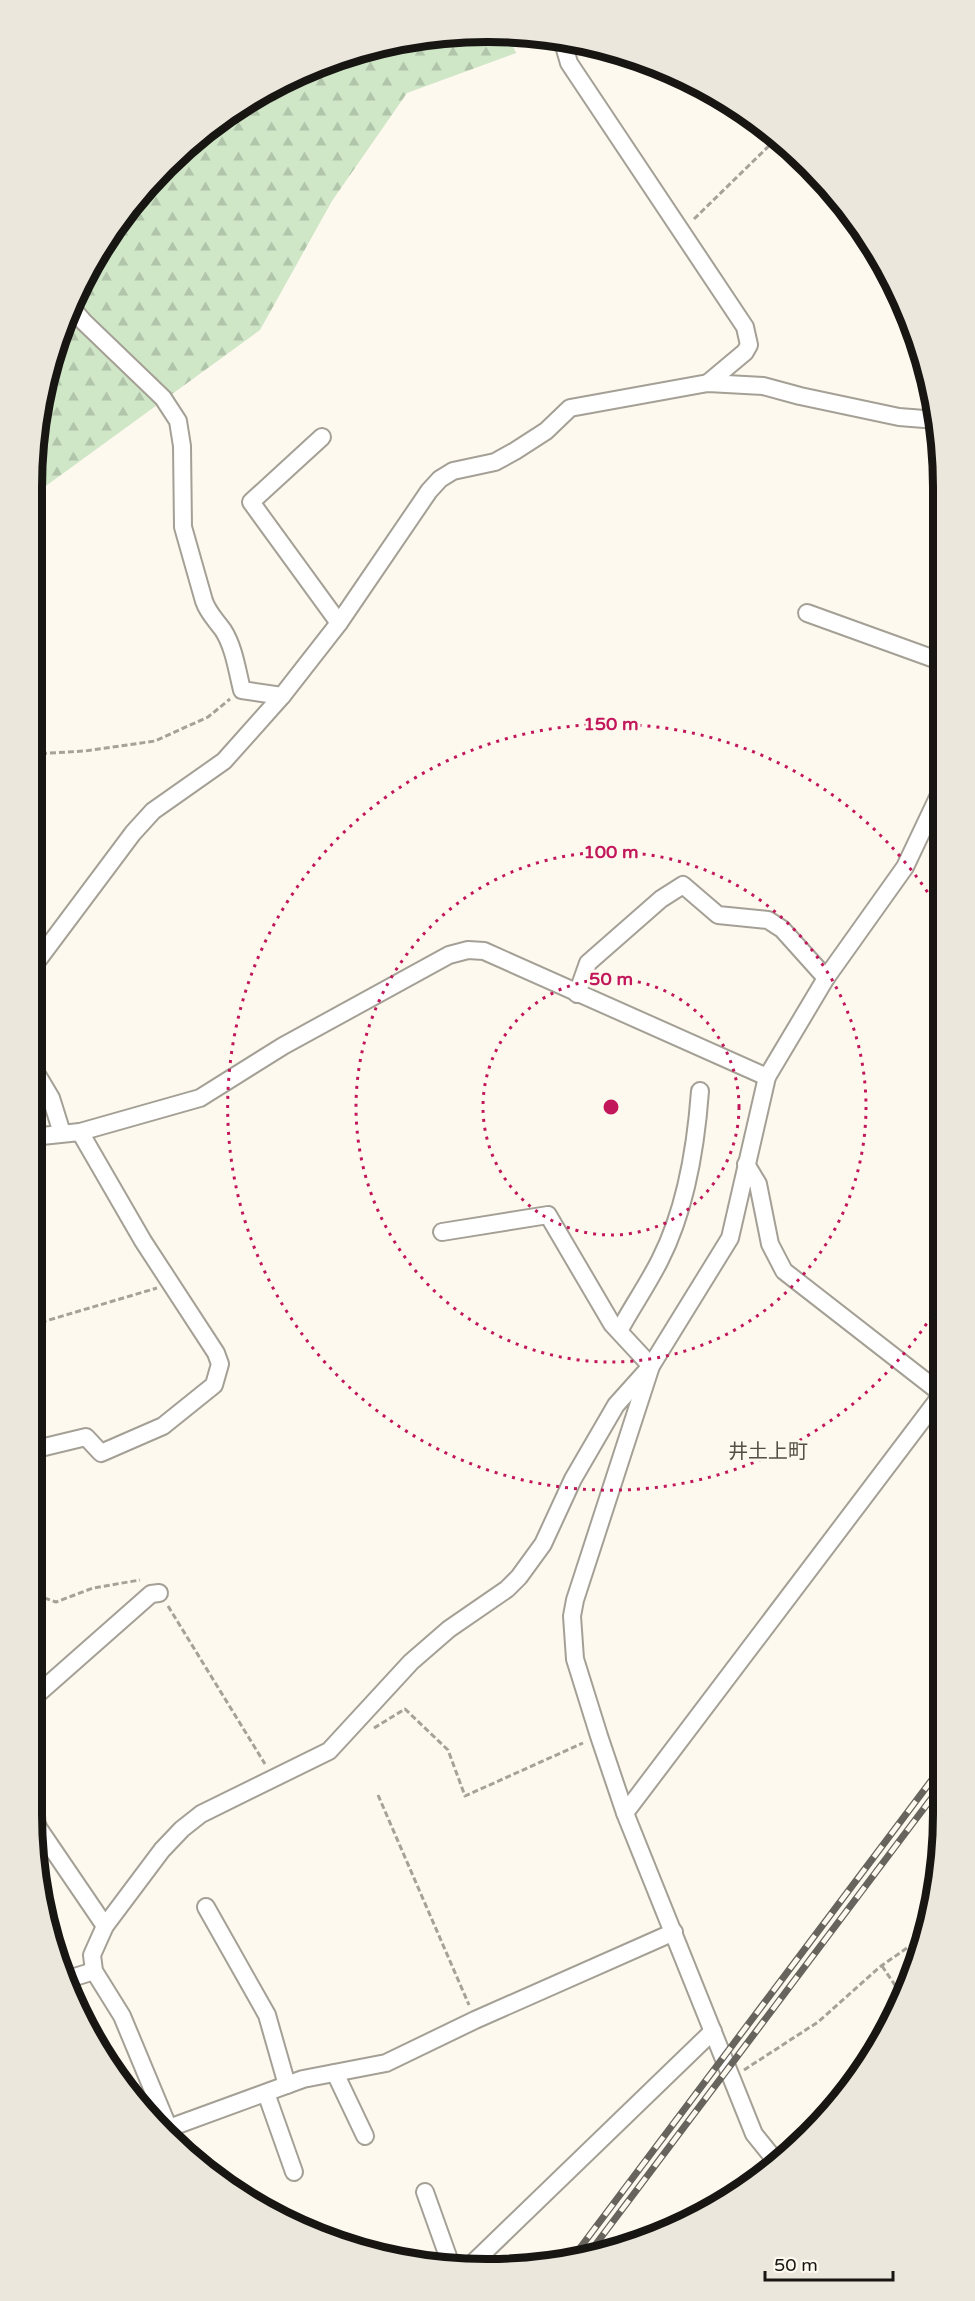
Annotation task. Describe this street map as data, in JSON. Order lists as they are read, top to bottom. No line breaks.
{"districts":["井土上町"],"scale_bar":"50 m","rings":["150 m","100 m","50 m"]}
